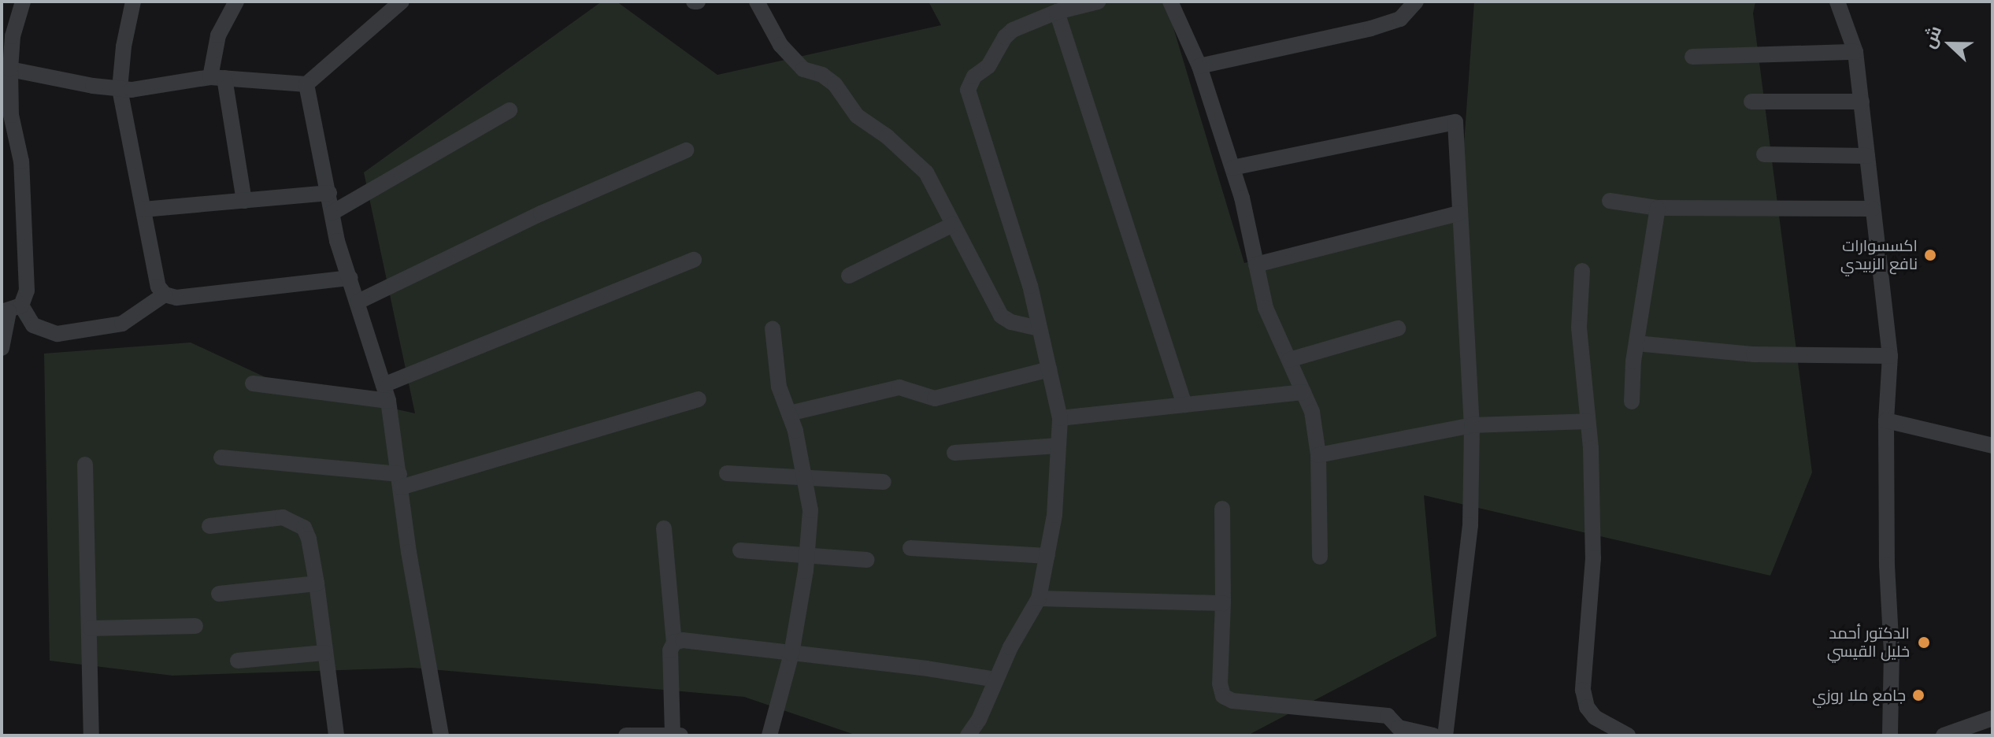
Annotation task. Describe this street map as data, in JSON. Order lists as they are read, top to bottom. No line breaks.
{"places":["اكسسوارات نافع الزبيدي","الدكتور أحمد خليل القيسي","جامع ملا روزي"],"north":"left"}
